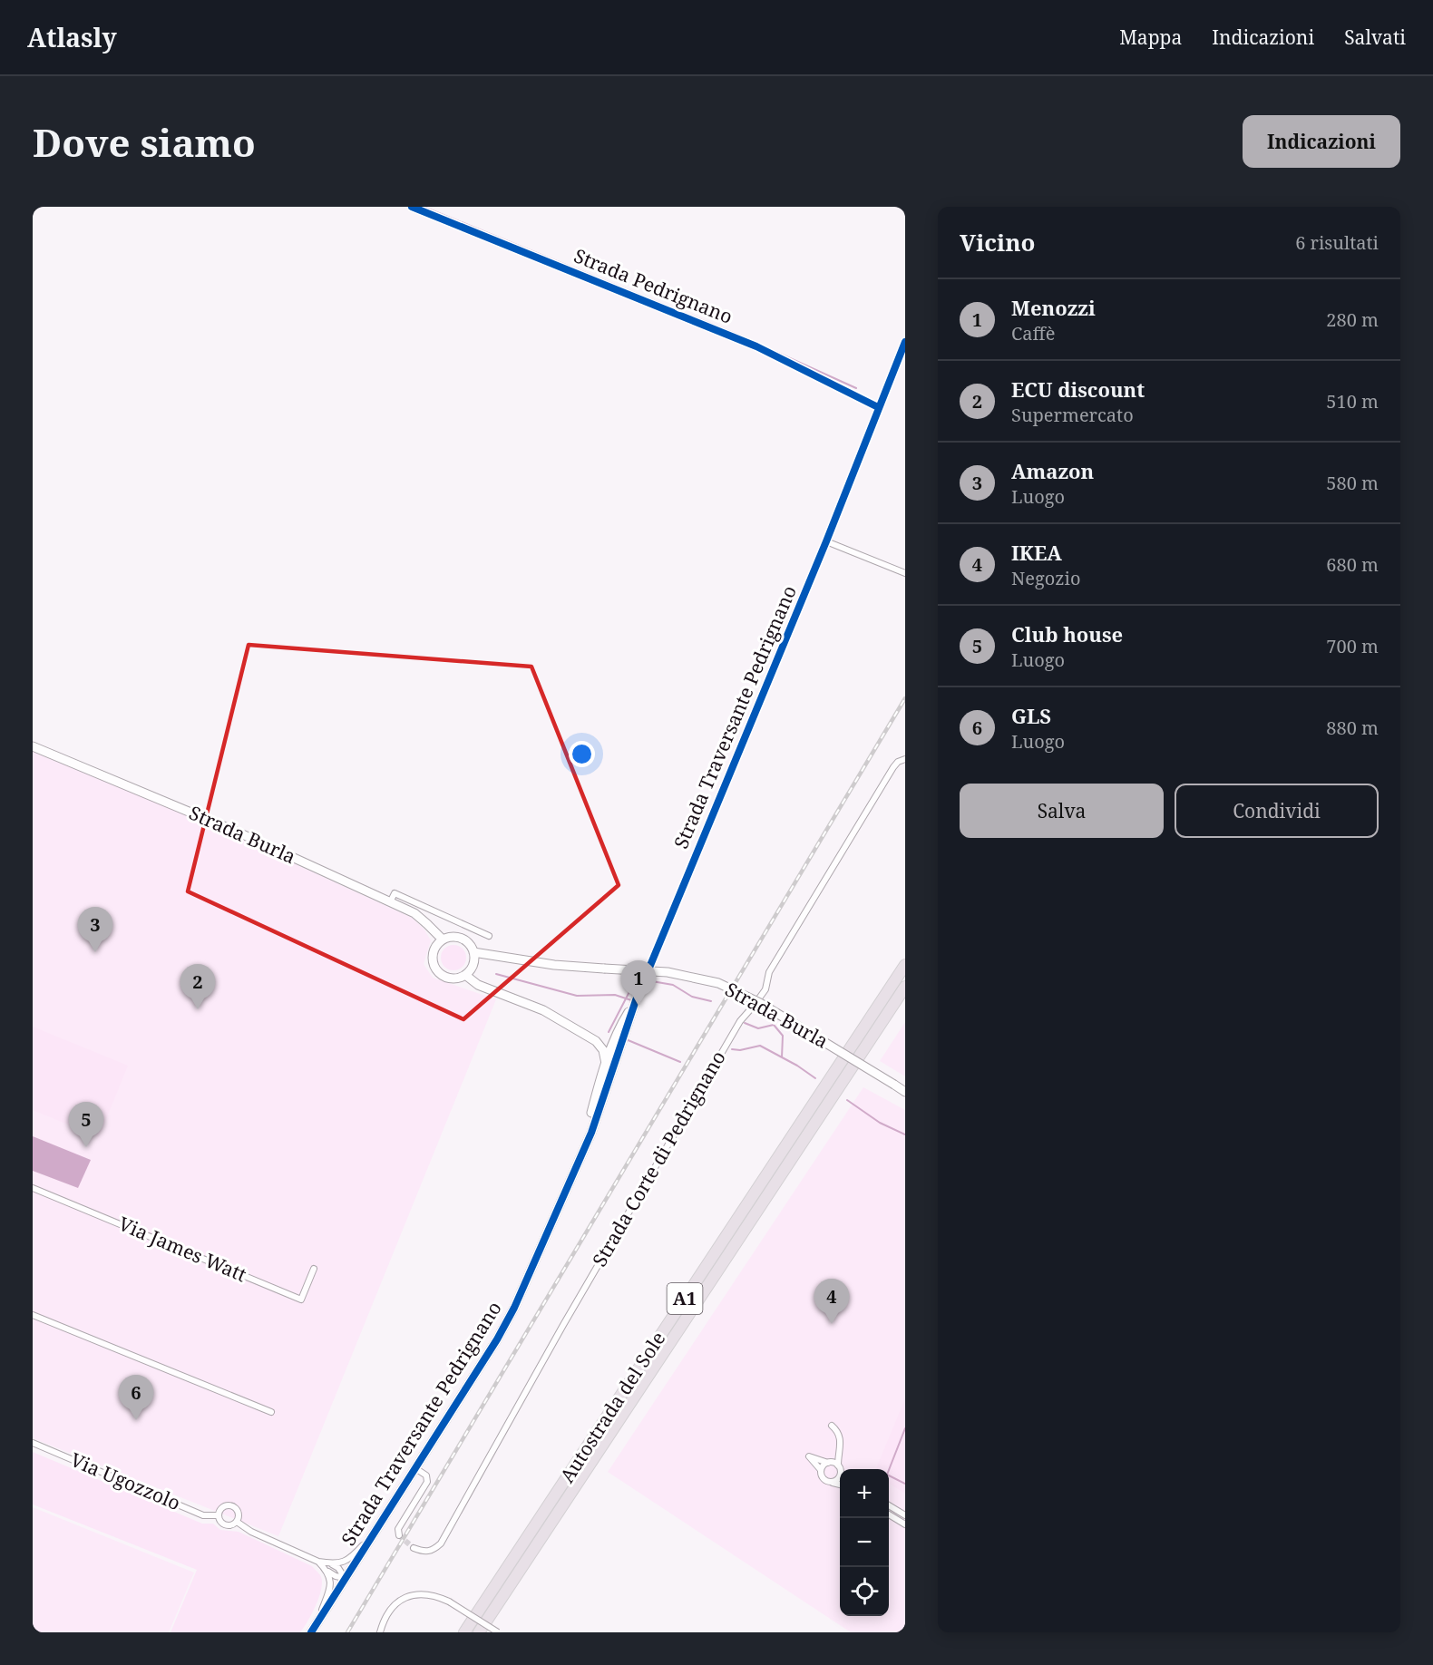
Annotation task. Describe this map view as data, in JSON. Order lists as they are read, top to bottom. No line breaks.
{"streets":{"highway":["A1","Autostrada del Sole"],"street":["Strada Pedrignano","Strada Traversante Pedrignano","Strada Burla","Strada Corte di Pedrignano","Via James Watt","Via Ugozzolo"]},"crossings":[["Strada Pedrignano","Strada Traversante Pedrignano"],["Strada Traversante Pedrignano","Via Ugozzolo"]],"page":{"header":"Atlasly","nav":["Mappa","Indicazioni","Salvati"],"buttons":["Indicazioni",["Salva","Condividi"]],"title":"Dove siamo","heading":["Vicino","6 risultati"],"list":[{"mark":"1","name":"Menozzi","note":"Caffè","value":"280 m"},{"mark":"2","name":"ECU discount","note":"Supermercato","value":"510 m"},{"mark":"3","name":"Amazon","note":"Luogo","value":"580 m"},{"mark":"4","name":"IKEA","note":"Negozio","value":"680 m"},{"mark":"5","name":"Club house","note":"Luogo","value":"700 m"},{"mark":"6","name":"GLS","note":"Luogo","value":"880 m"}],"pins":["3","1","2","5","4","6"],"map_buttons":["+","−"]}}
